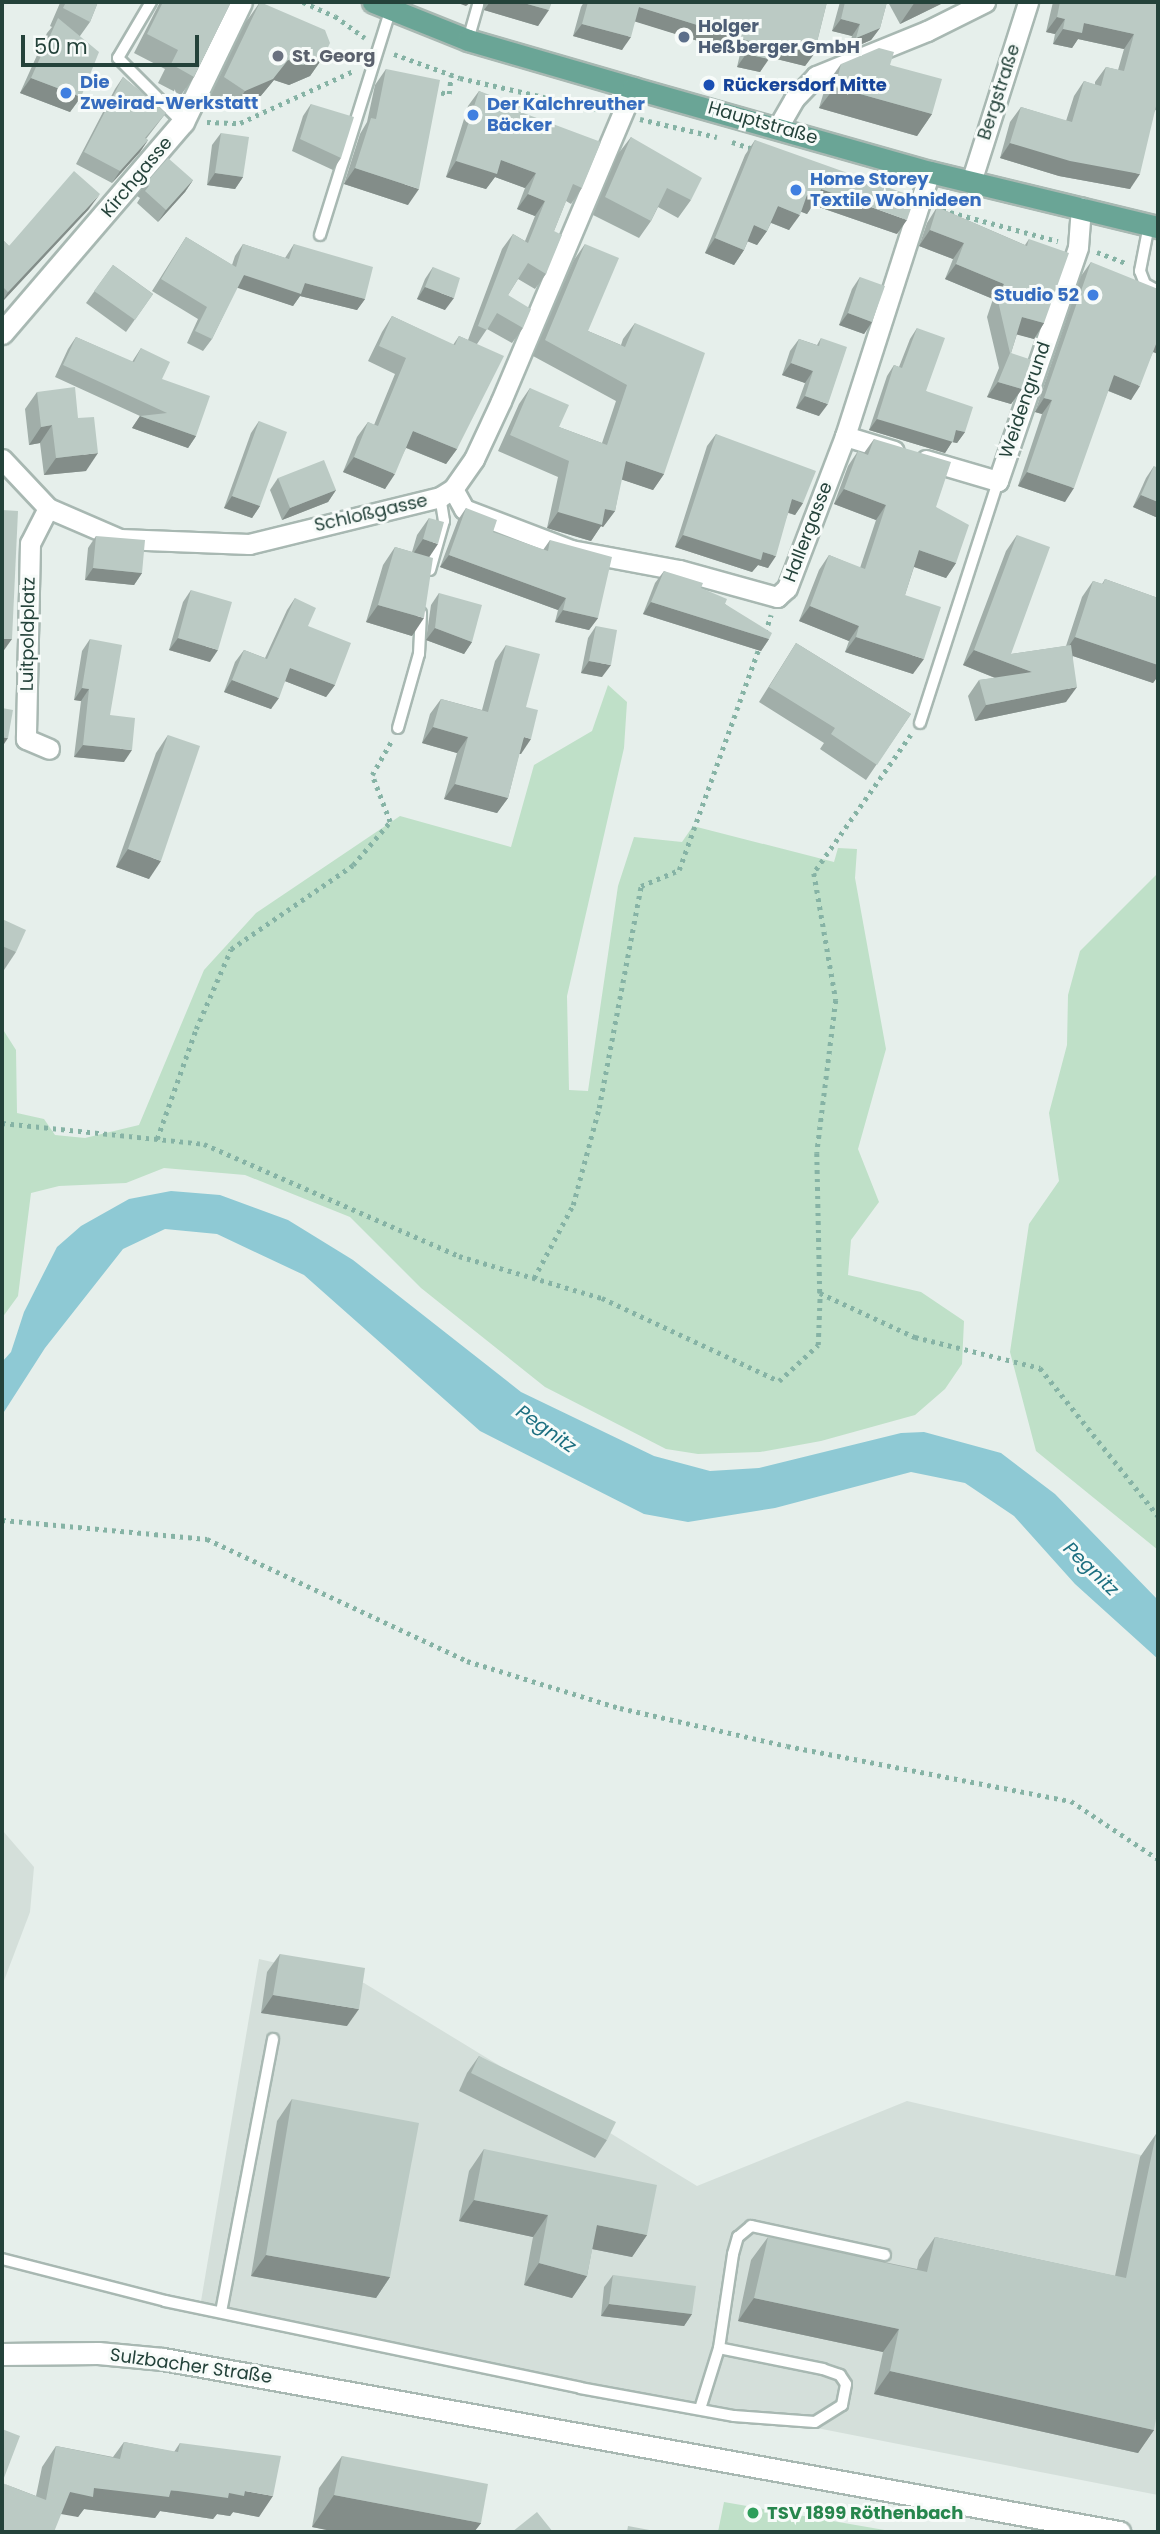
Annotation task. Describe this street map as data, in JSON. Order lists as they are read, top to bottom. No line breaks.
{"streets":{"main road":["Hauptstraße","Kirchgasse","Sulzbacher Straße"],"street":["Bergstraße","Weidengrund","Schloßgasse","Hallergasse","Luitpoldplatz"]},"crossings":[["Bergstraße","Hauptstraße"],["Hauptstraße","Weidengrund"],["Hauptstraße","Hallergasse"],["Weidengrund","Hallergasse"],["Schloßgasse","Hallergasse"],["Schloßgasse","Luitpoldplatz"]],"water":["Pegnitz"],"places":["Holger Heßberger GmbH","St. Georg","Rückersdorf Mitte","Die Zweirad-Werkstatt","Der Kalchreuther Bäcker","Home Storey Textile Wohnideen","Studio 52","TSV 1899 Röthenbach"],"scale_bar":"50 m"}
